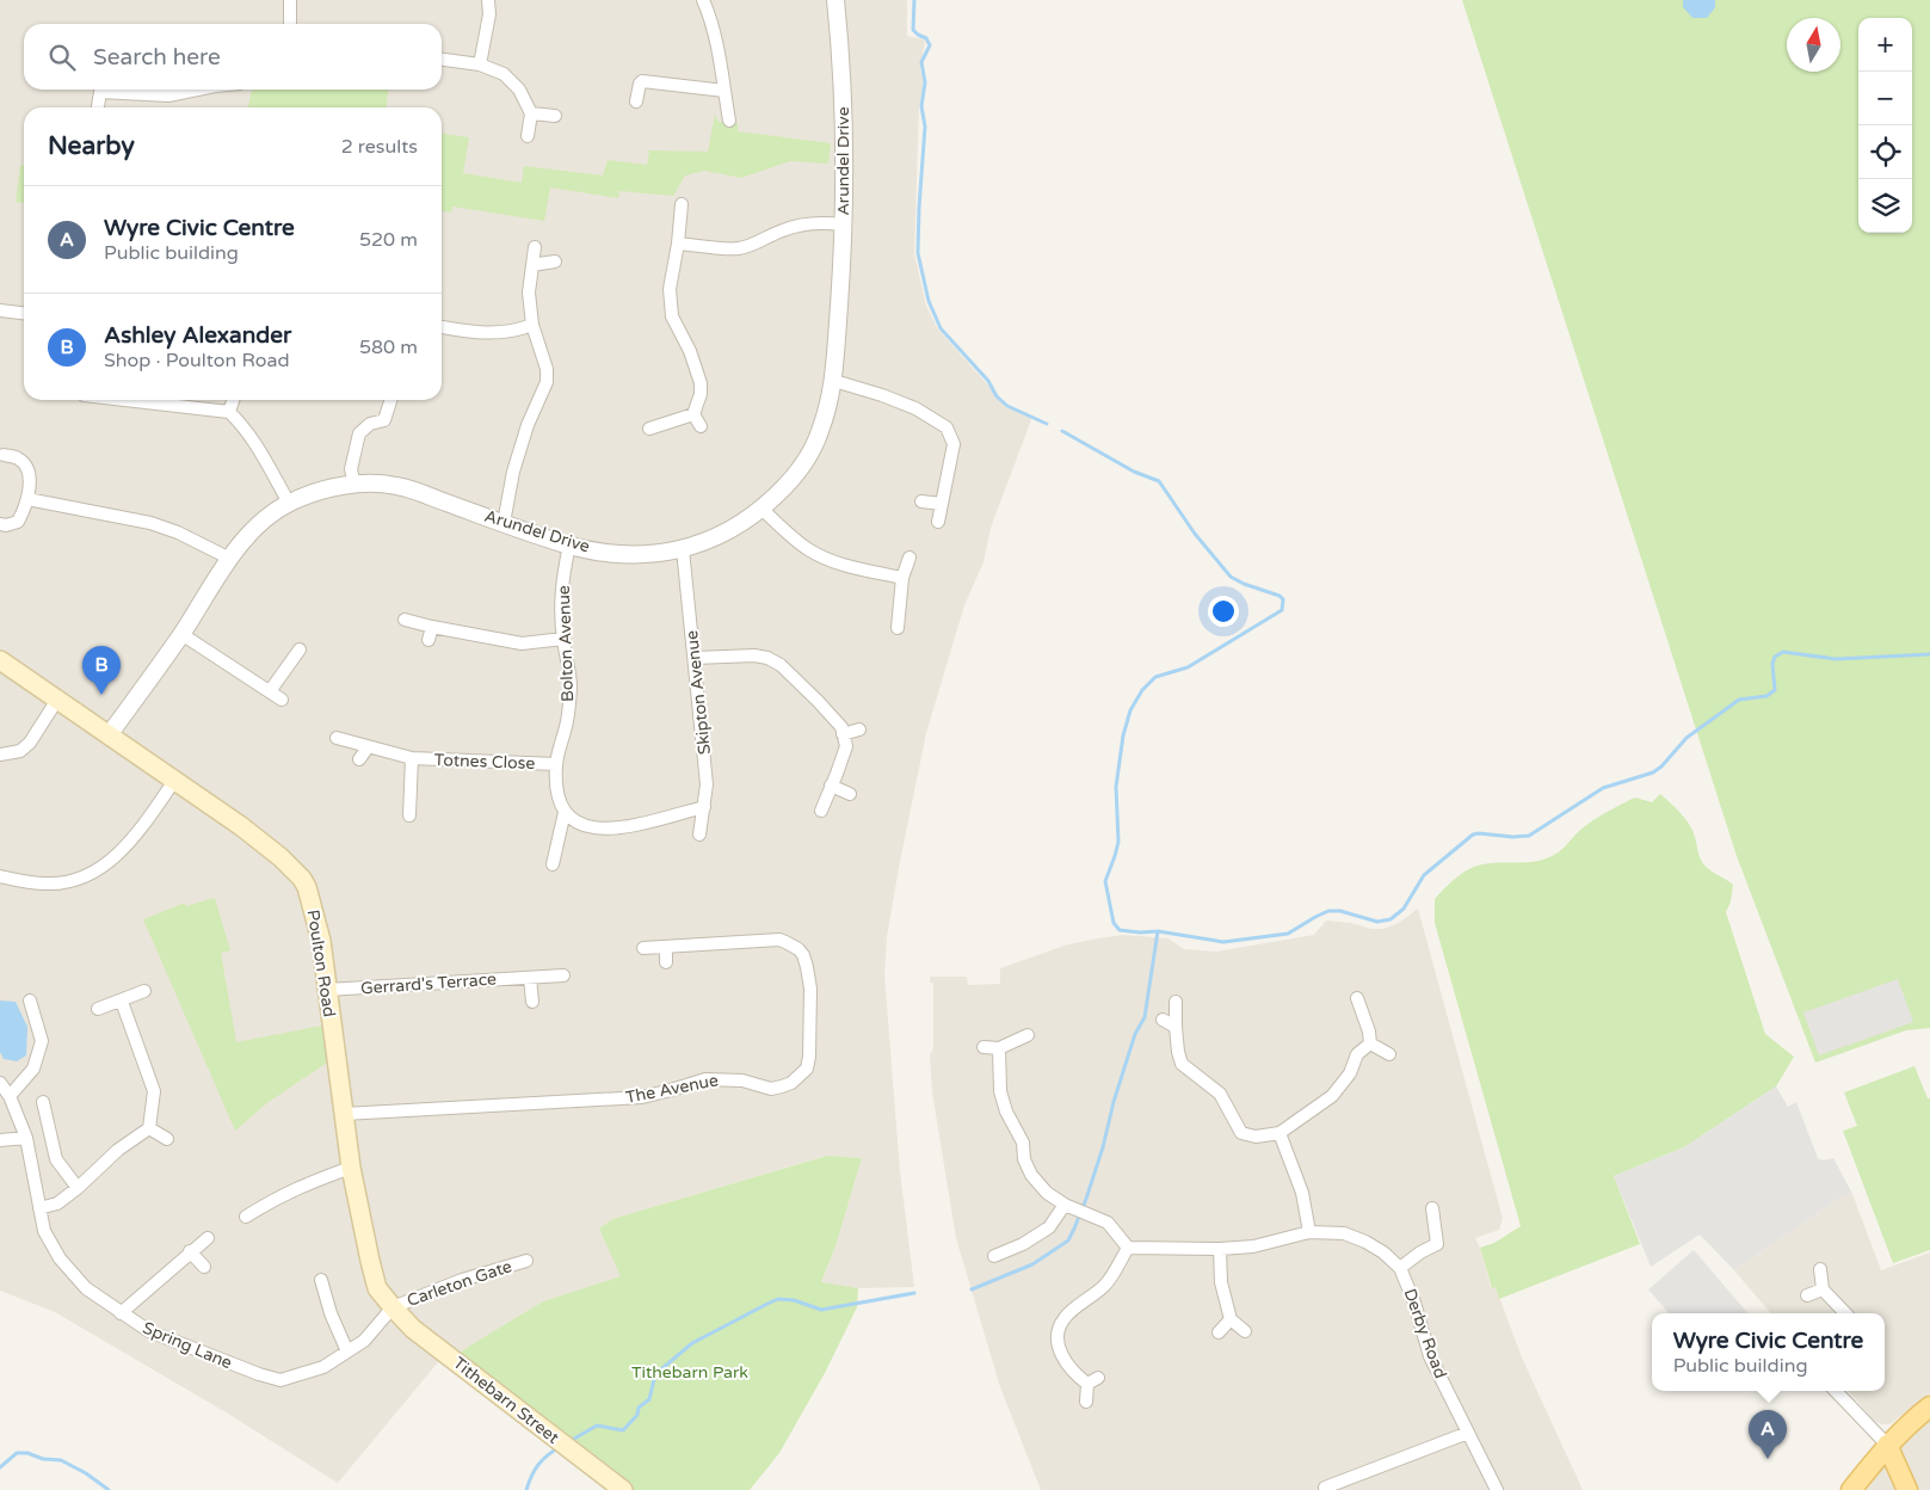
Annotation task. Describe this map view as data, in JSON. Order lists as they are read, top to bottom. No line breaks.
{"streets":{"main road":["Poulton Road","Tithebarn Street"],"street":["Arundel Drive","Bolton Avenue","Skipton Avenue","Totnes Close","Gerrard's Terrace","The Avenue","Carleton Gate","Derby Road","Spring Lane"]},"crossings":[["Arundel Drive","Bolton Avenue"],["Arundel Drive","Skipton Avenue"],["Arundel Drive","Poulton Road"],["Bolton Avenue","Totnes Close"],["Poulton Road","Gerrard's Terrace"],["Poulton Road","The Avenue"],["Poulton Road","Carleton Gate"],["Poulton Road","Spring Lane"],["Poulton Road","Tithebarn Street"],["Carleton Gate","Spring Lane"],["Carleton Gate","Tithebarn Street"],["Spring Lane","Tithebarn Street"]],"parks":["Tithebarn Park"],"north":"top","page":{"map_buttons":["+","−"],"search":"Search here","heading":["Nearby","2 results"],"list":[{"mark":"A","name":"Wyre Civic Centre","note":"Public building","value":"520 m"},{"mark":"B","name":"Ashley Alexander","note":"Shop · Poulton Road","value":"580 m"}],"pins":["B","A"],"popup":["Wyre Civic Centre","Public building"]}}
